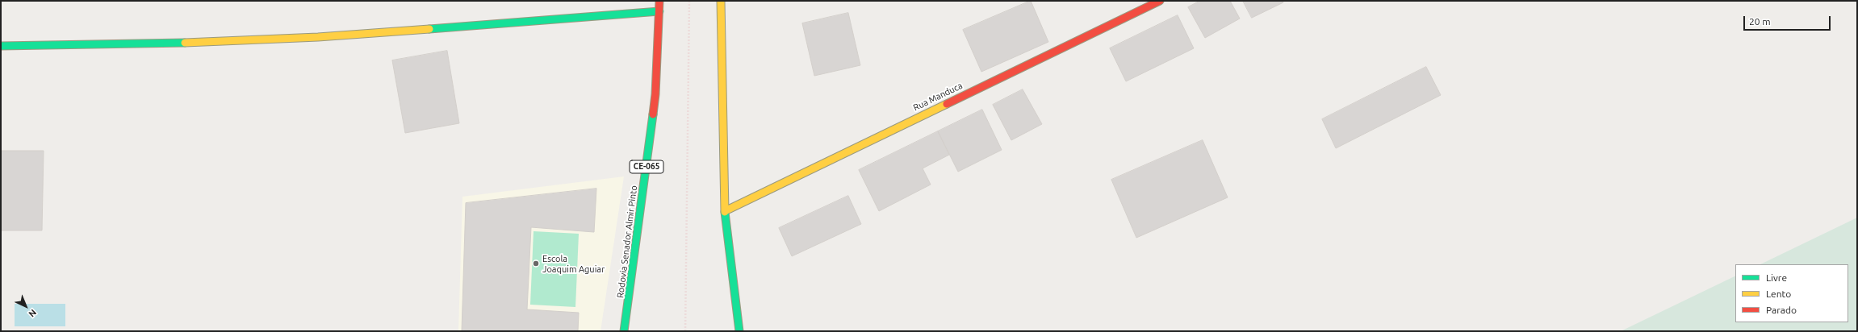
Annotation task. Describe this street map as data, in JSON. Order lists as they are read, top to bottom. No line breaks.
{"streets":{"street":["Rua Manduca","CE-065","Rodovia Senador Almir Pinto"]},"places":["Escola Joaquim Aguiar"],"legend":["Livre","Lento","Parado"],"scale_bar":"20 m","north":"bottom right"}
